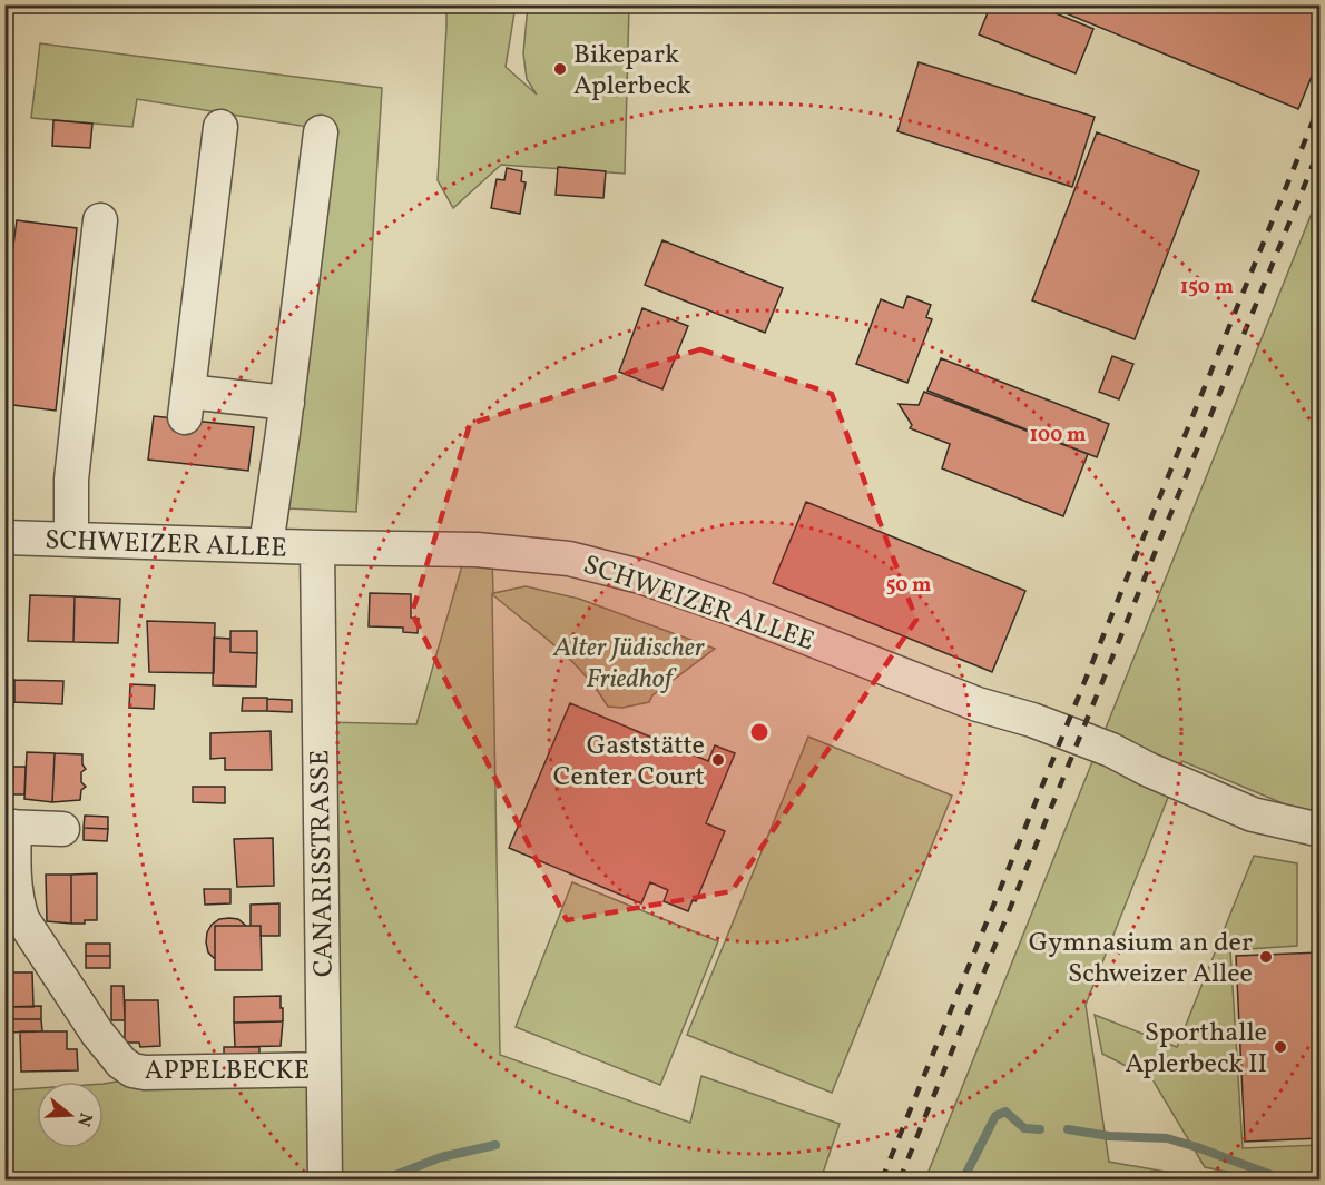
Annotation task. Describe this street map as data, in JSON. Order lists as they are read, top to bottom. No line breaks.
{"streets":{"street":["SCHWEIZER ALLEE","CANARISSTRASSE","APPELBECKE"]},"crossings":[["SCHWEIZER ALLEE","CANARISSTRASSE"],["CANARISSTRASSE","APPELBECKE"]],"parks":["Alter Jüdischer Friedhof"],"places":["Bikepark Aplerbeck","Gaststätte Center Court","Gymnasium an der Schweizer Allee","Sporthalle Aplerbeck II"],"north":"right","rings":["150 m","100 m","50 m"]}
